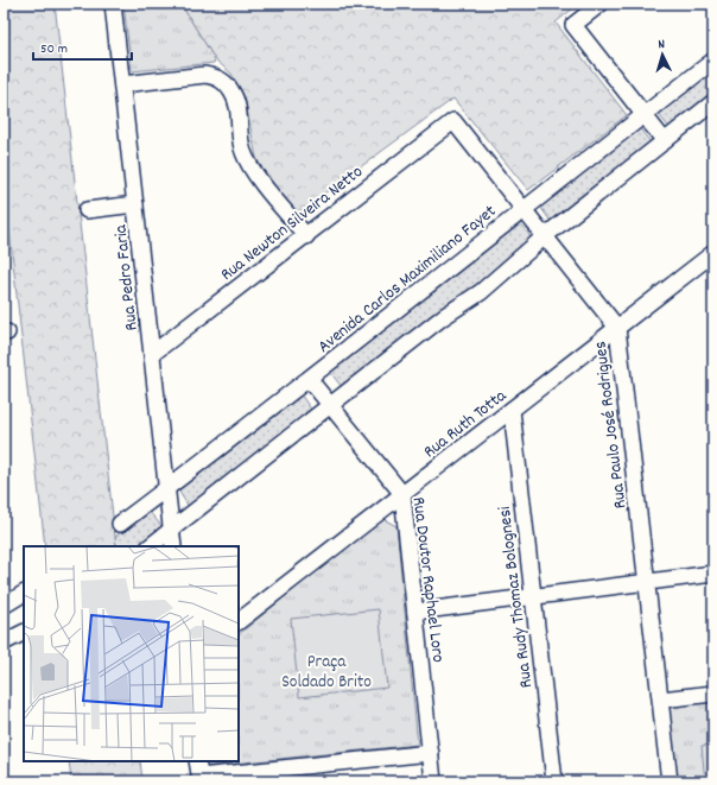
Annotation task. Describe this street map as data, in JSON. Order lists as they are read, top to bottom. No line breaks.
{"streets":{"street":["Rua Newton Silveira Netto","Rua Pedro Faria","Avenida Carlos Maximiliano Fayet","Rua Ruth Totta","Rua Paulo José Rodrigues","Rua Doutor Raphael Loro","Rua Rudy Thomaz Bolognesi"]},"crossings":[["Rua Newton Silveira Netto","Rua Pedro Faria"],["Rua Newton Silveira Netto","Rua Paulo José Rodrigues"],["Rua Pedro Faria","Avenida Carlos Maximiliano Fayet"],["Avenida Carlos Maximiliano Fayet","Rua Paulo José Rodrigues"],["Avenida Carlos Maximiliano Fayet","Rua Doutor Raphael Loro"],["Rua Ruth Totta","Rua Paulo José Rodrigues"],["Rua Ruth Totta","Rua Doutor Raphael Loro"],["Rua Ruth Totta","Rua Rudy Thomaz Bolognesi"]],"parks":["Praça Soldado Brito"],"scale_bar":"50 m","north":"top"}
